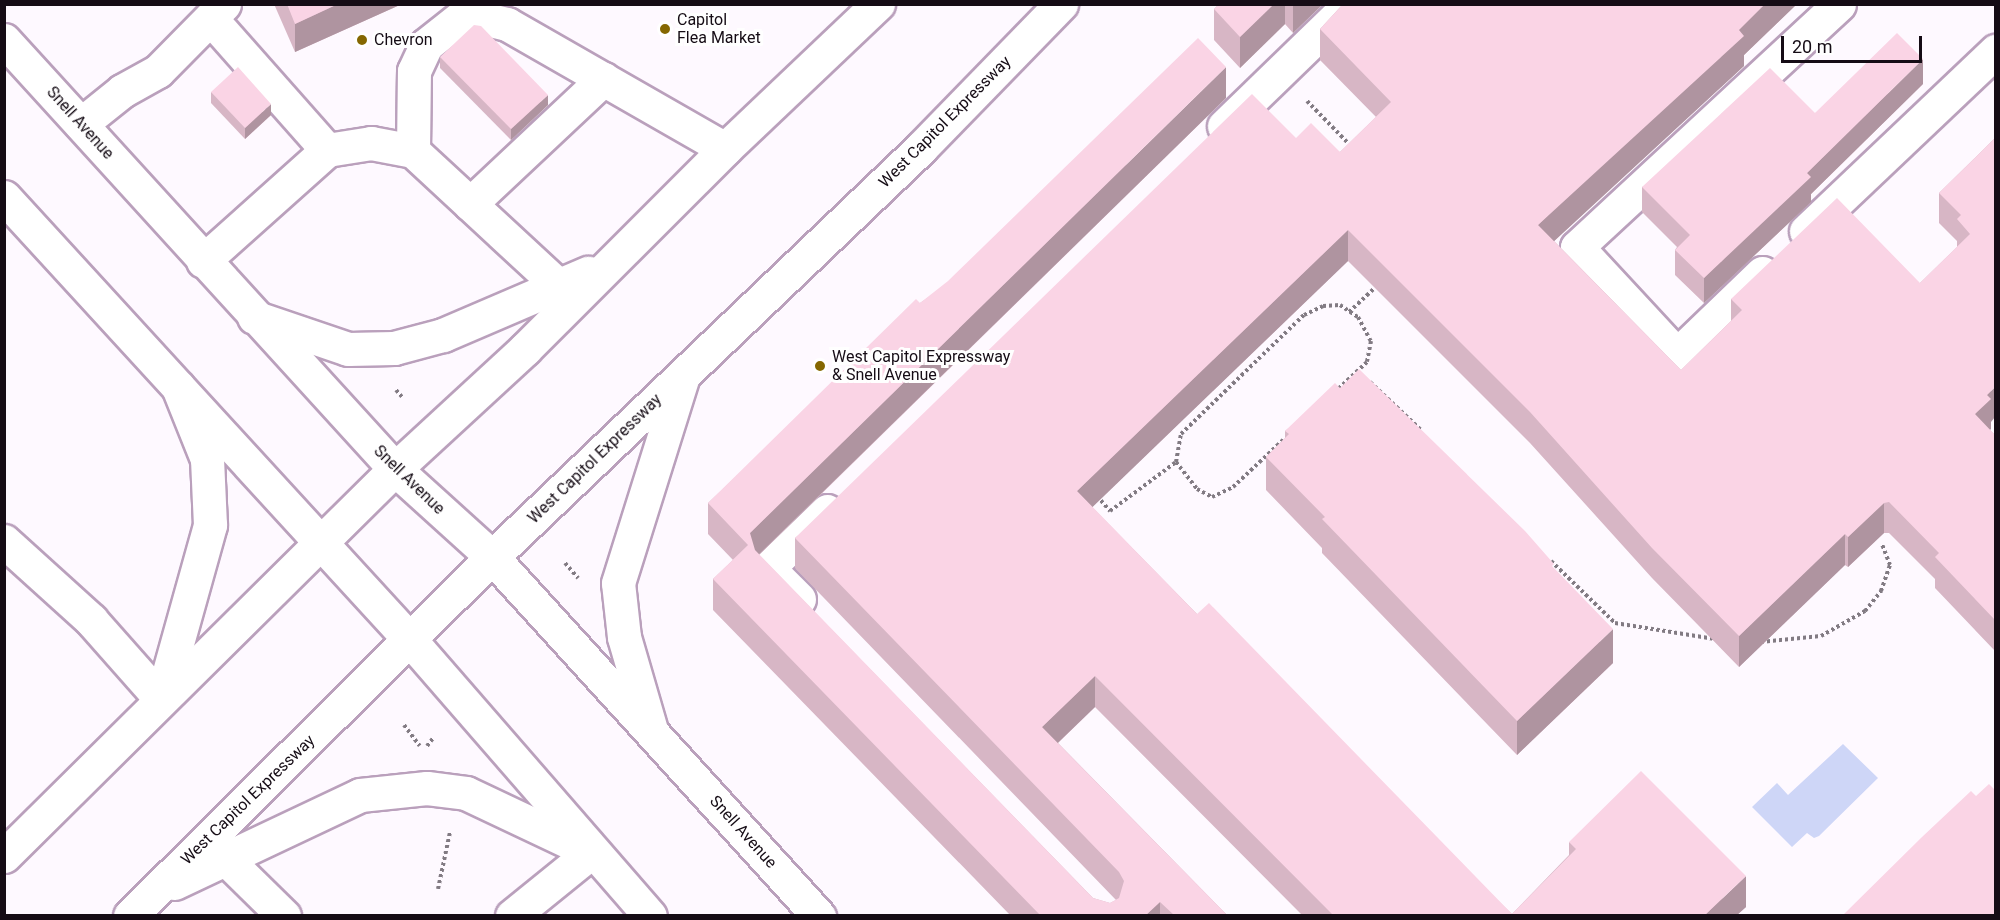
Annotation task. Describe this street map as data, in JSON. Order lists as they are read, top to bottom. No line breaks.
{"streets":{"main road":["West Capitol Expressway","Snell Avenue"]},"crossings":[["West Capitol Expressway","Snell Avenue"]],"places":["Capitol Flea Market","Chevron","West Capitol Expressway & Snell Avenue"],"scale_bar":"20 m"}
